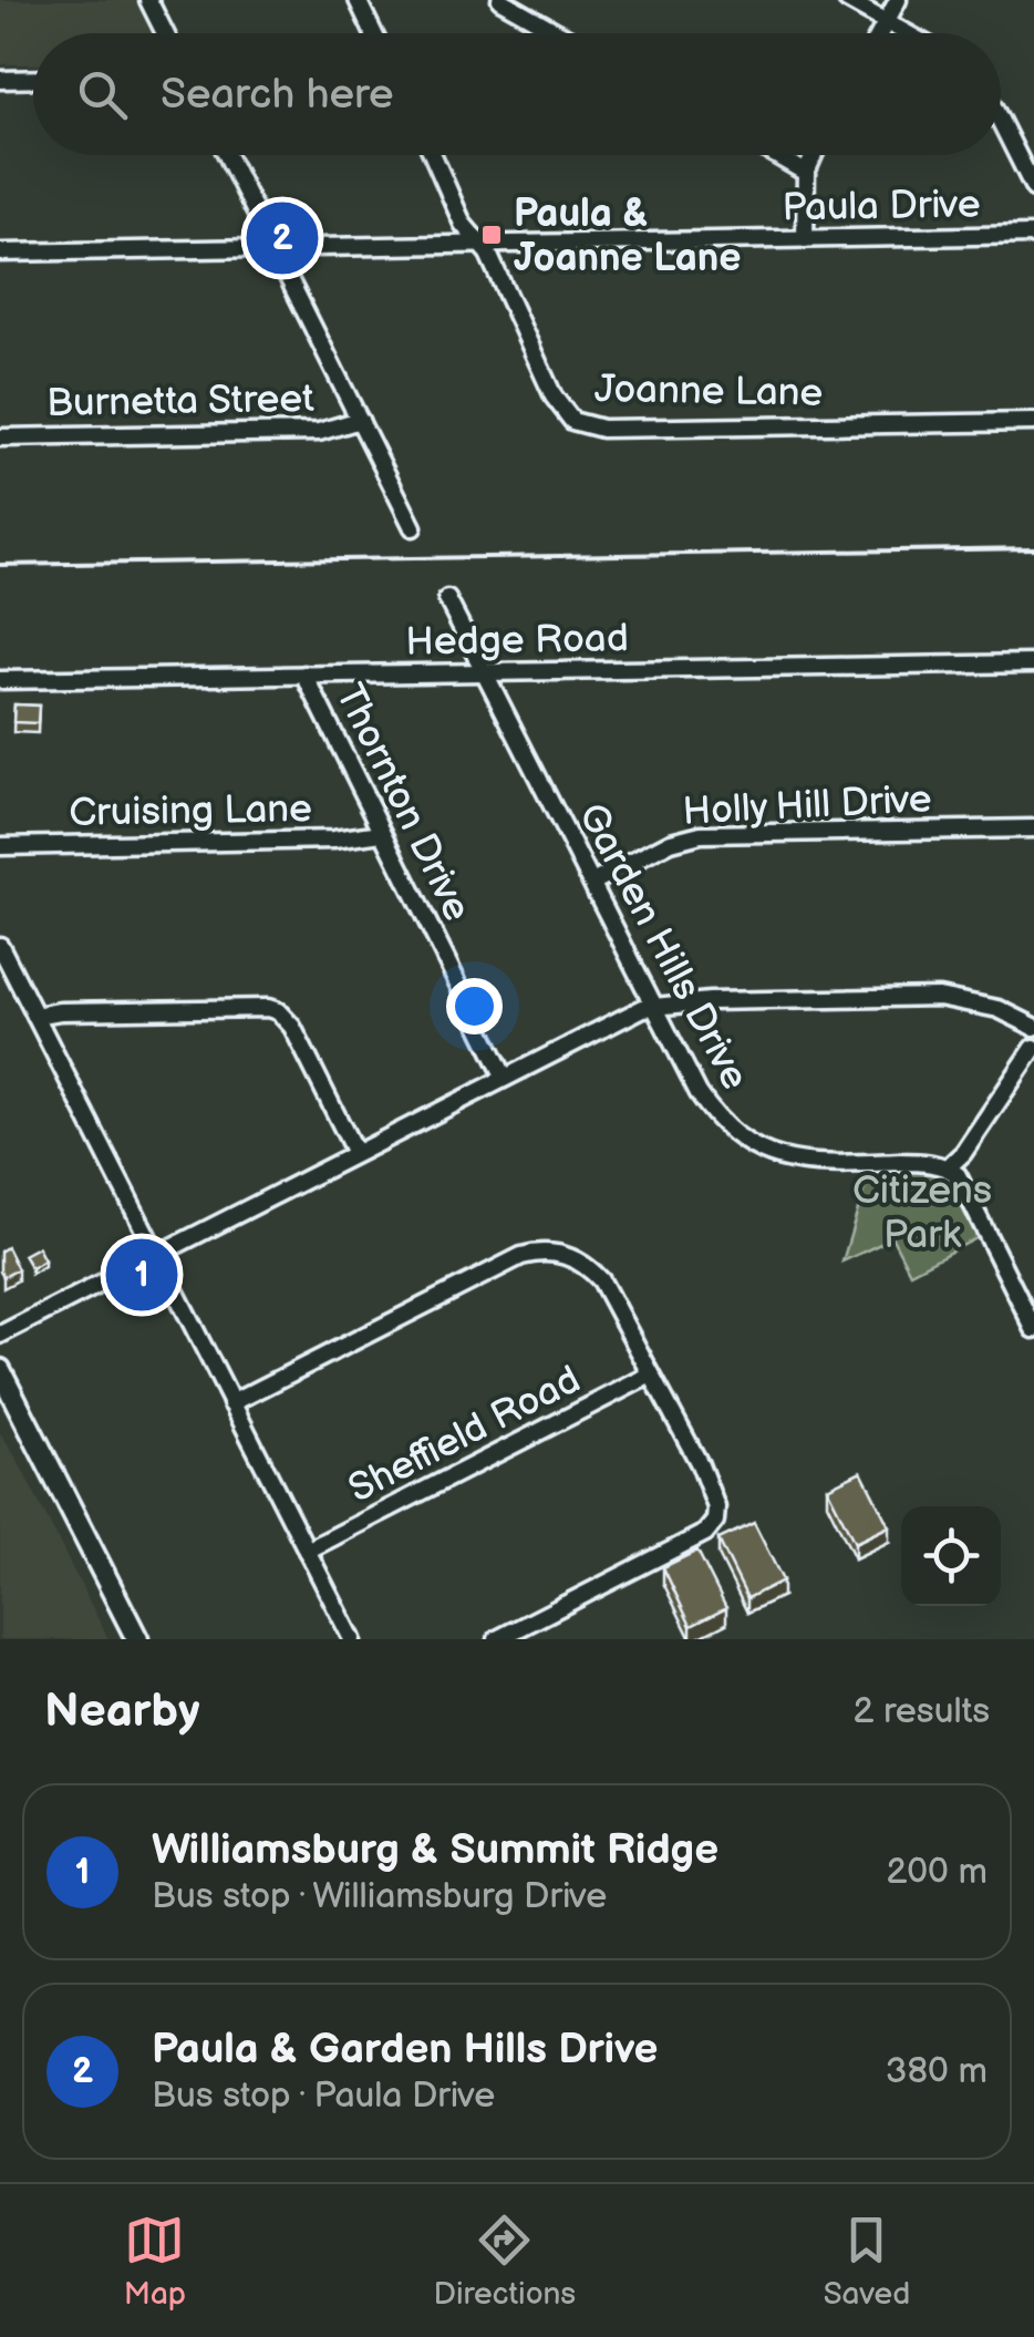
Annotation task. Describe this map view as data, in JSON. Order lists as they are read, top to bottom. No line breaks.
{"streets":{"street":["Paula Drive","Joanne Lane","Burnetta Street","Hedge Road","Thornton Drive","Holly Hill Drive","Cruising Lane","Garden Hills Drive","Sheffield Road"]},"crossings":[["Paula Drive","Joanne Lane"],["Hedge Road","Thornton Drive"],["Hedge Road","Garden Hills Drive"],["Thornton Drive","Cruising Lane"],["Holly Hill Drive","Garden Hills Drive"]],"parks":["Citizens Park"],"places":{"transit":["Paula & Joanne Lane"]},"page":{"search":"Search here","pins":["2","1"],"heading":["Nearby","2 results"],"list":[{"mark":"1","name":"Williamsburg & Summit Ridge","note":"Bus stop · Williamsburg Drive","value":"200 m"},{"mark":"2","name":"Paula & Garden Hills Drive","note":"Bus stop · Paula Drive","value":"380 m"}],"nav":["Map","Directions","Saved"]}}
